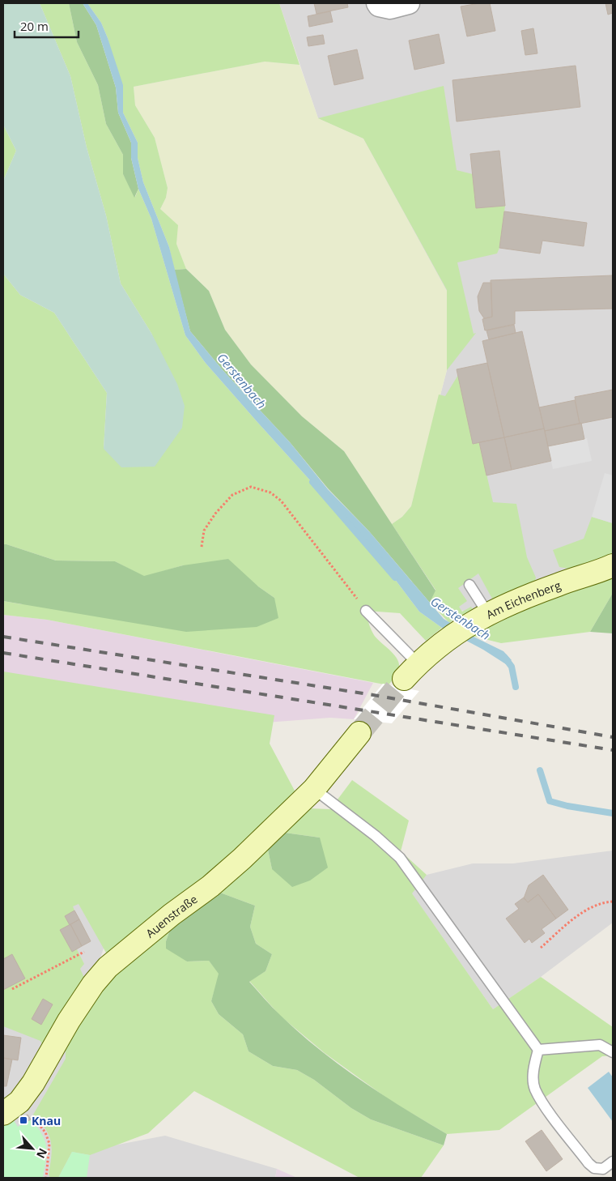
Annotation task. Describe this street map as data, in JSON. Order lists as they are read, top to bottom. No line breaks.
{"streets":{"street":["Am Eichenberg","Auenstraße"]},"water":["Gerstenbach"],"places":{"transit":["Knau"]},"scale_bar":"20 m","north":"bottom right"}
